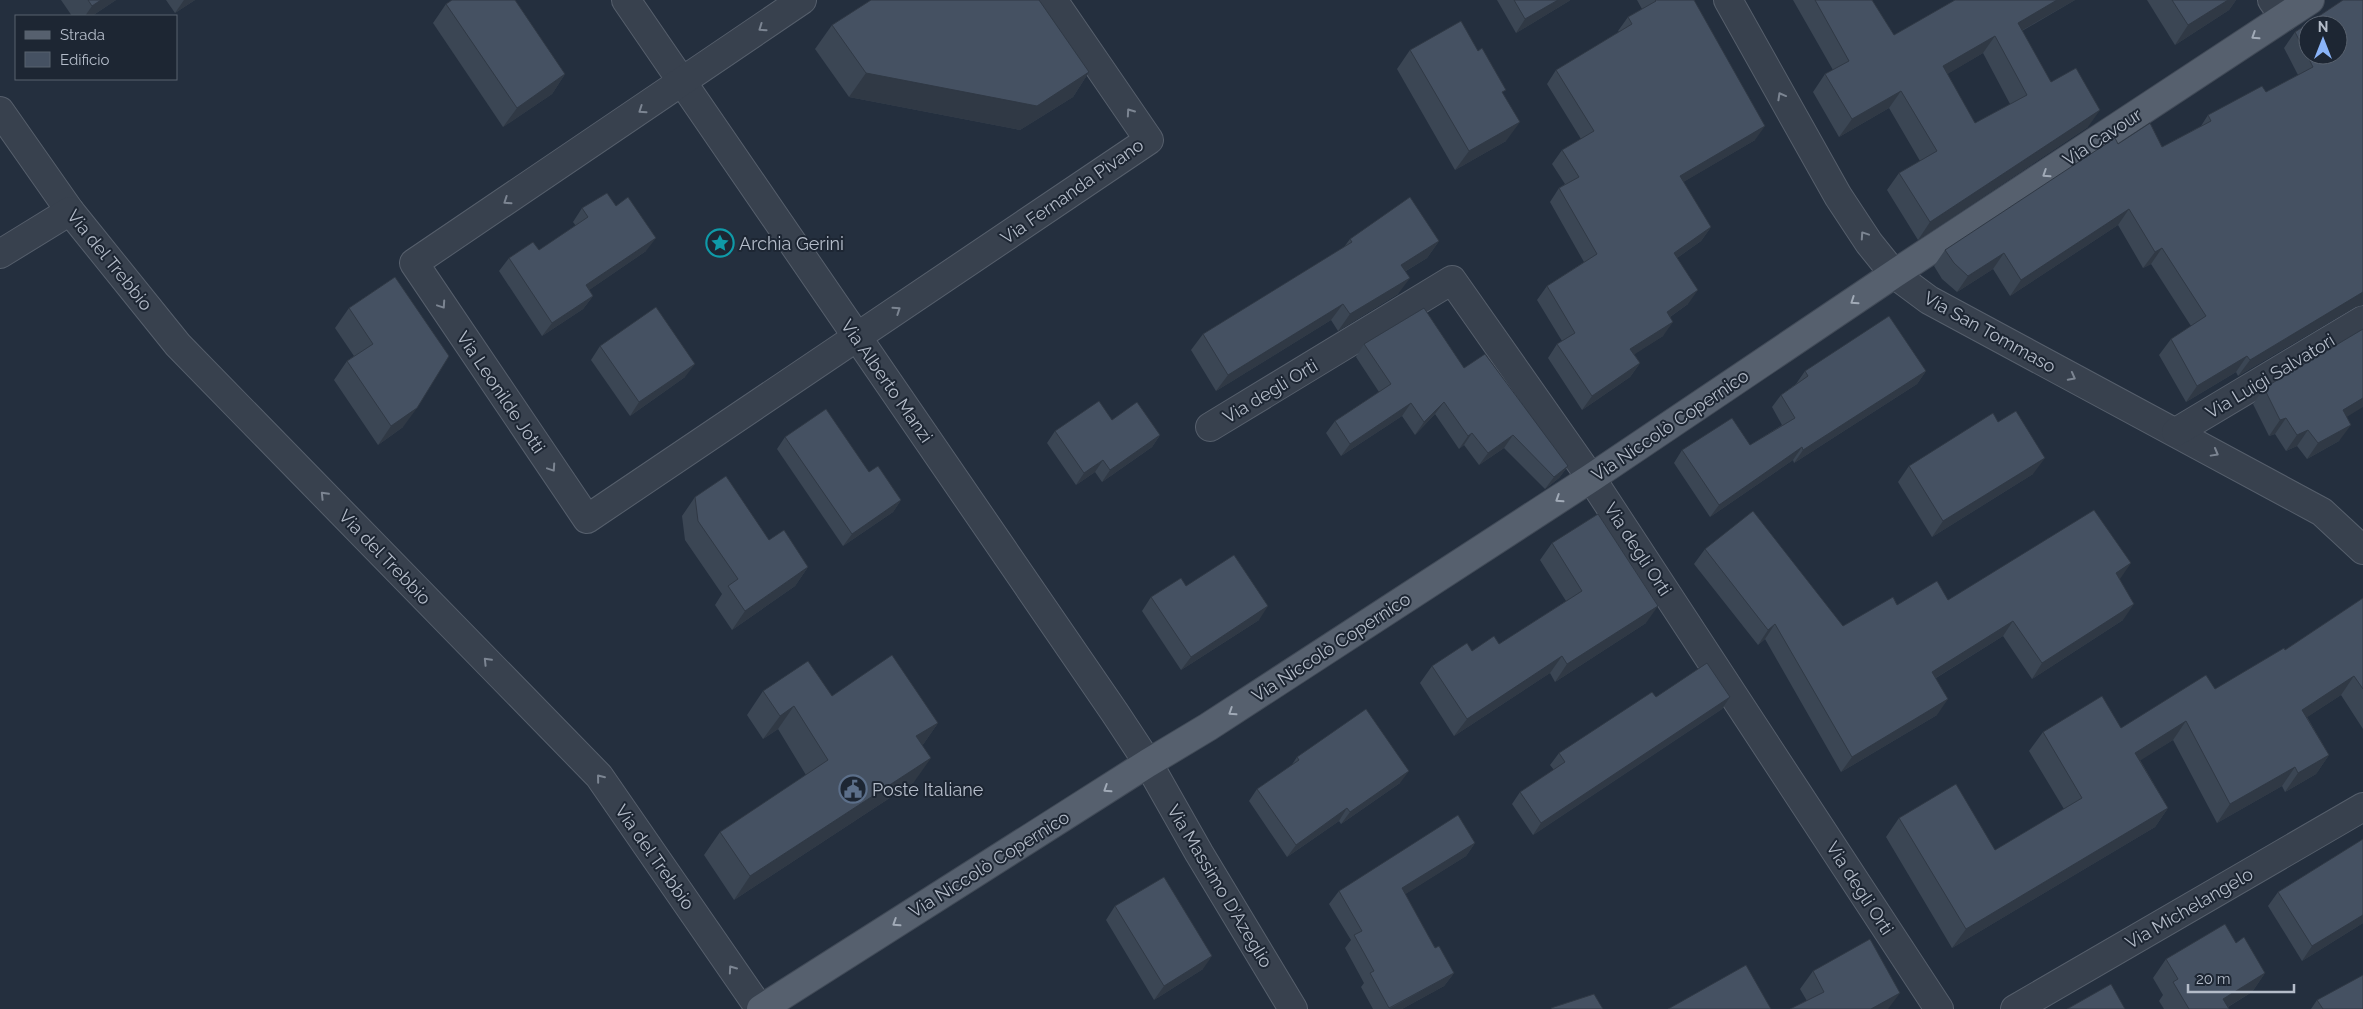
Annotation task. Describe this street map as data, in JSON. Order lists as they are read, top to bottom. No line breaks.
{"streets":{"main road":["Via Cavour","Via Niccolò Copernico"],"street":["Via Fernanda Pivano","Via del Trebbio","Via San Tommaso","Via Luigi Salvatori","Via Alberto Manzi","Via degli Orti","Via Leonilde Jotti","Via Massimo D'Azeglio","Via Michelangelo"]},"crossings":[["Via Cavour","Via San Tommaso"],["Via Cavour","Via Niccolò Copernico"],["Via Fernanda Pivano","Via Alberto Manzi"],["Via Fernanda Pivano","Via Leonilde Jotti"],["Via del Trebbio","Via Niccolò Copernico"],["Via San Tommaso","Via Luigi Salvatori"],["Via San Tommaso","Via Niccolò Copernico"],["Via Alberto Manzi","Via Leonilde Jotti"],["Via Alberto Manzi","Via Niccolò Copernico"],["Via Alberto Manzi","Via Massimo D'Azeglio"],["Via degli Orti","Via Niccolò Copernico"],["Via Niccolò Copernico","Via Massimo D'Azeglio"]],"one_way":["Via Cavour","Via del Trebbio","Via Niccolò Copernico"],"places":{"place":["Archia Gerini"],"public building":["Poste Italiane"]},"legend":["Strada","Edificio"],"scale_bar":"20 m","north":"top"}
